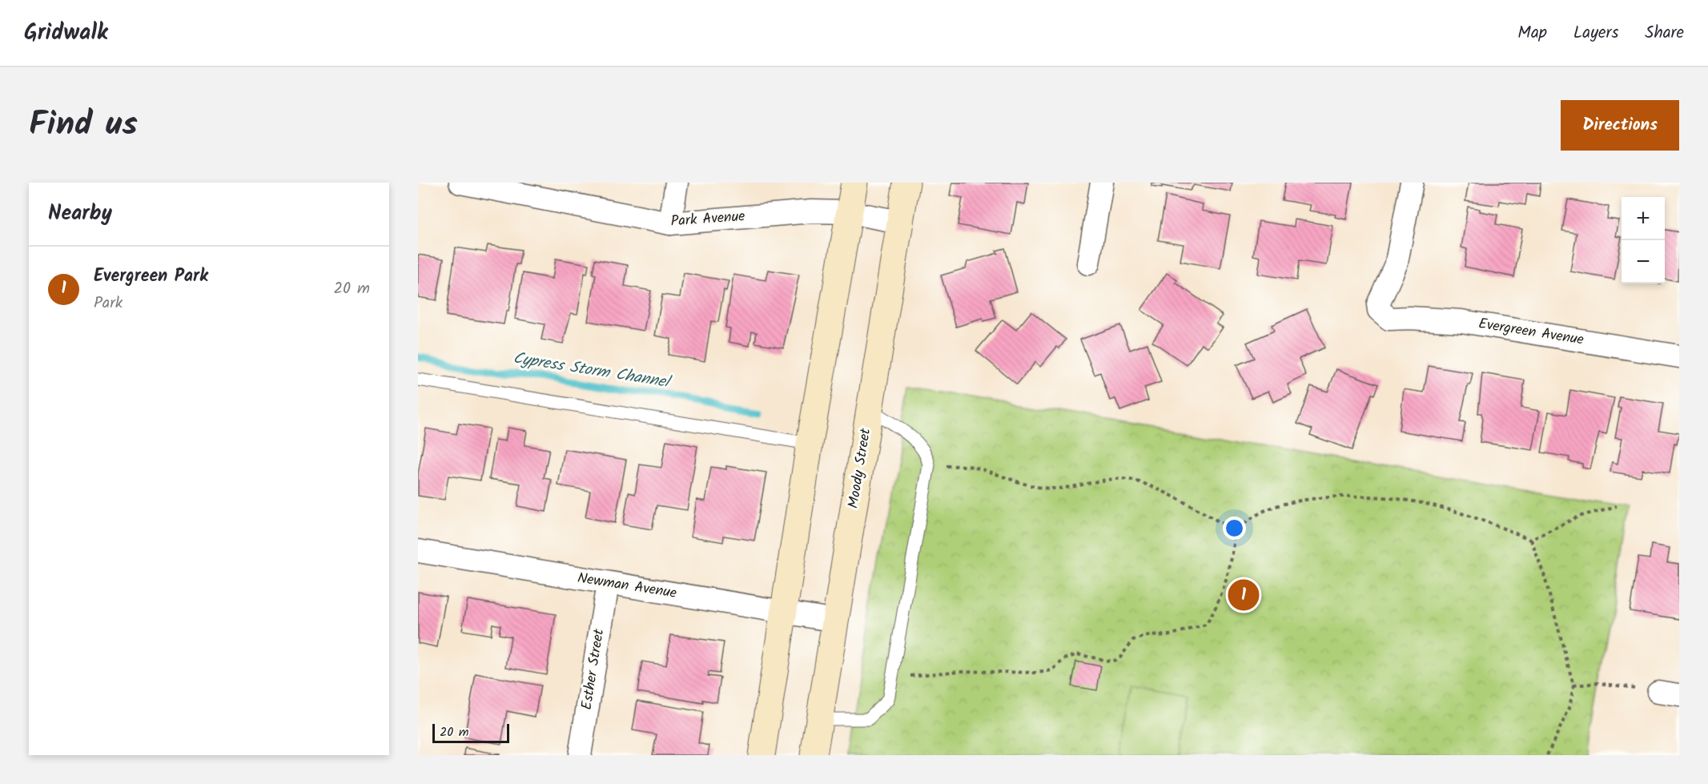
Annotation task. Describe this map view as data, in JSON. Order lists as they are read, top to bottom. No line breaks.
{"streets":{"main road":["Moody Street"],"street":["Park Avenue","Evergreen Avenue","Newman Avenue","Esther Street"]},"crossings":[["Park Avenue","Moody Street"],["Moody Street","Newman Avenue"],["Newman Avenue","Esther Street"]],"water":["Cypress Storm Channel"],"scale_bar":"20 m","page":{"header":"Gridwalk","nav":["Map","Layers","Share"],"title":"Find us","buttons":"Directions","heading":"Nearby","map_buttons":["+","−"],"list":[{"mark":"1","name":"Evergreen Park","note":"Park","value":"20 m"}],"pins":"1","scale":"20 m"}}
